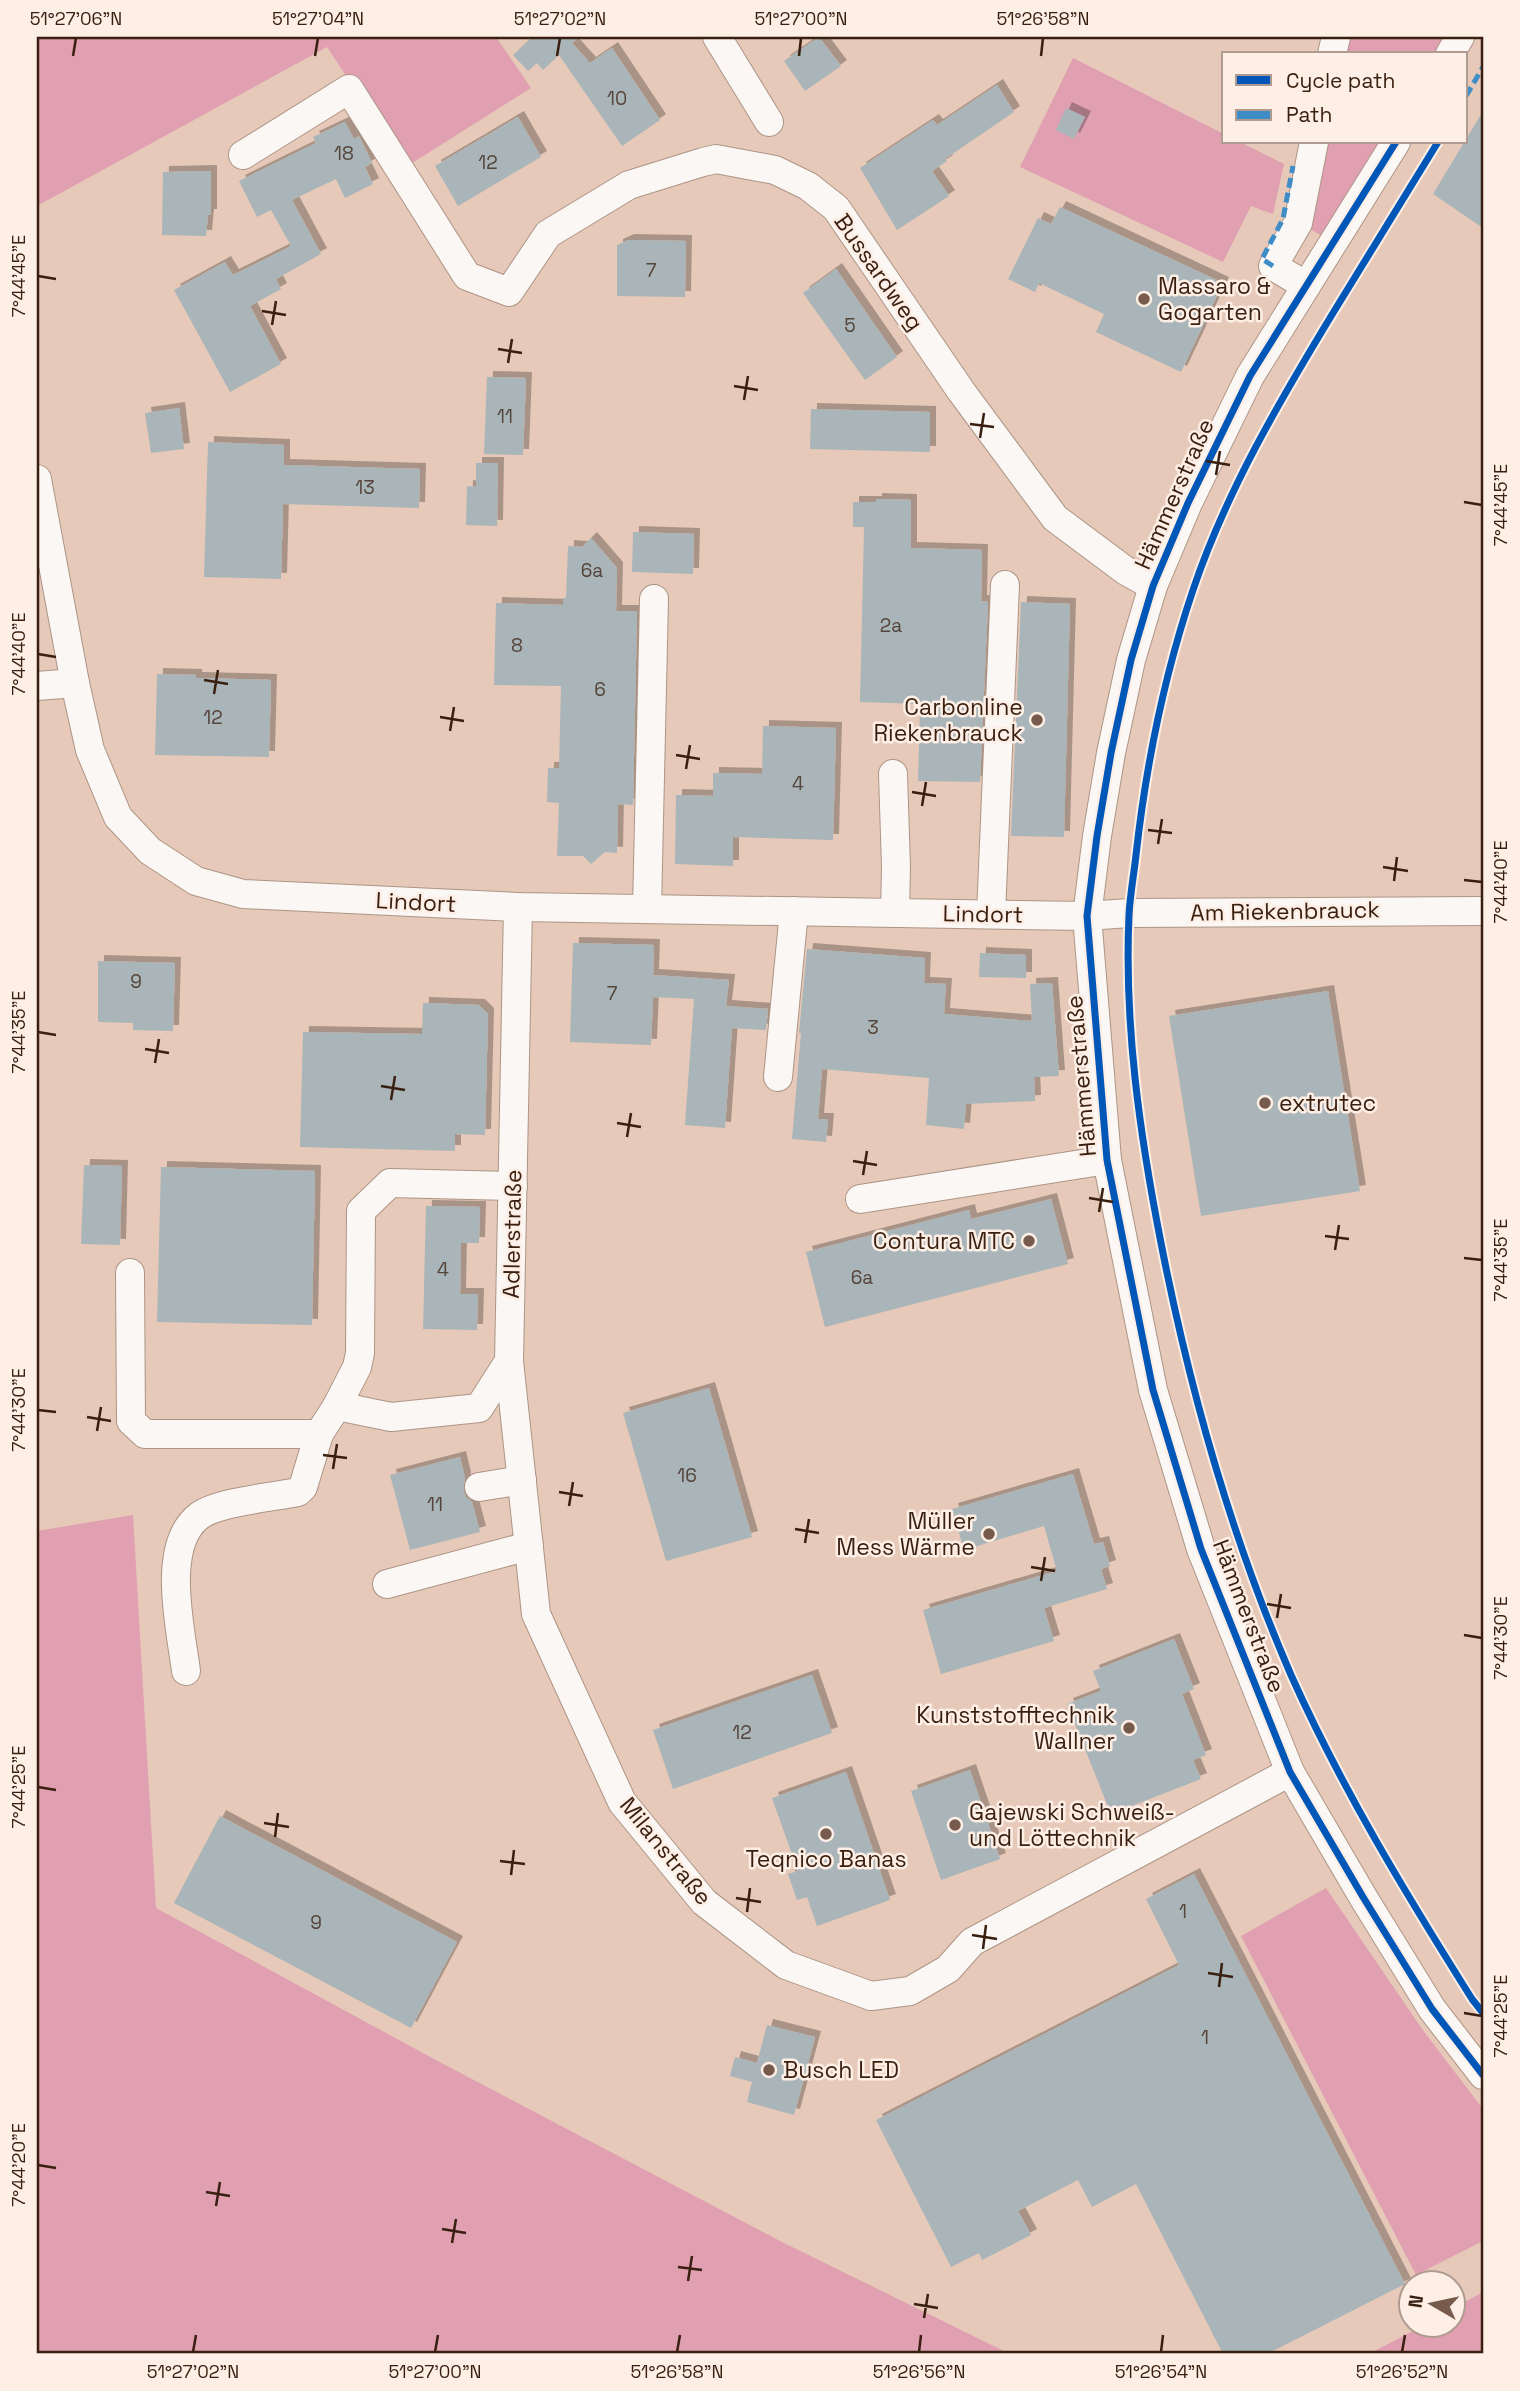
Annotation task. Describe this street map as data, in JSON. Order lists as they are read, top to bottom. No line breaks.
{"streets":{"street":["Bussardweg","Hämmerstraße","Lindort","Am Riekenbrauck","Adlerstraße","Milanstraße"]},"crossings":[["Bussardweg","Hämmerstraße"],["Hämmerstraße","Lindort"],["Hämmerstraße","Am Riekenbrauck"],["Hämmerstraße","Milanstraße"],["Lindort","Am Riekenbrauck"],["Lindort","Adlerstraße"],["Adlerstraße","Milanstraße"]],"places":["Massaro & Gogarten","Carbonline Riekenbrauck","extrutec","Contura MTC","Müller Mess Wärme","Kunststofftechnik Wallner","Gajewski Schweiß- und Löttechnik","Teqnico Banas","Busch LED"],"house_numbers":["10","18","12","7","5","11","13","6a","2a","8","6","12","4","9","7","3","4","6a","16","11","12","1","9","1"],"legend":["Cycle path","Path"],"north":"left","coordinates":["51°27'06\"N","51°27'04\"N","51°27'02\"N","51°27'00\"N","51°26'58\"N","7°44'45\"E","7°44'40\"E","7°44'35\"E","7°44'30\"E","7°44'25\"E","7°44'20\"E","51°26'56\"N","51°26'54\"N","51°26'52\"N"]}
